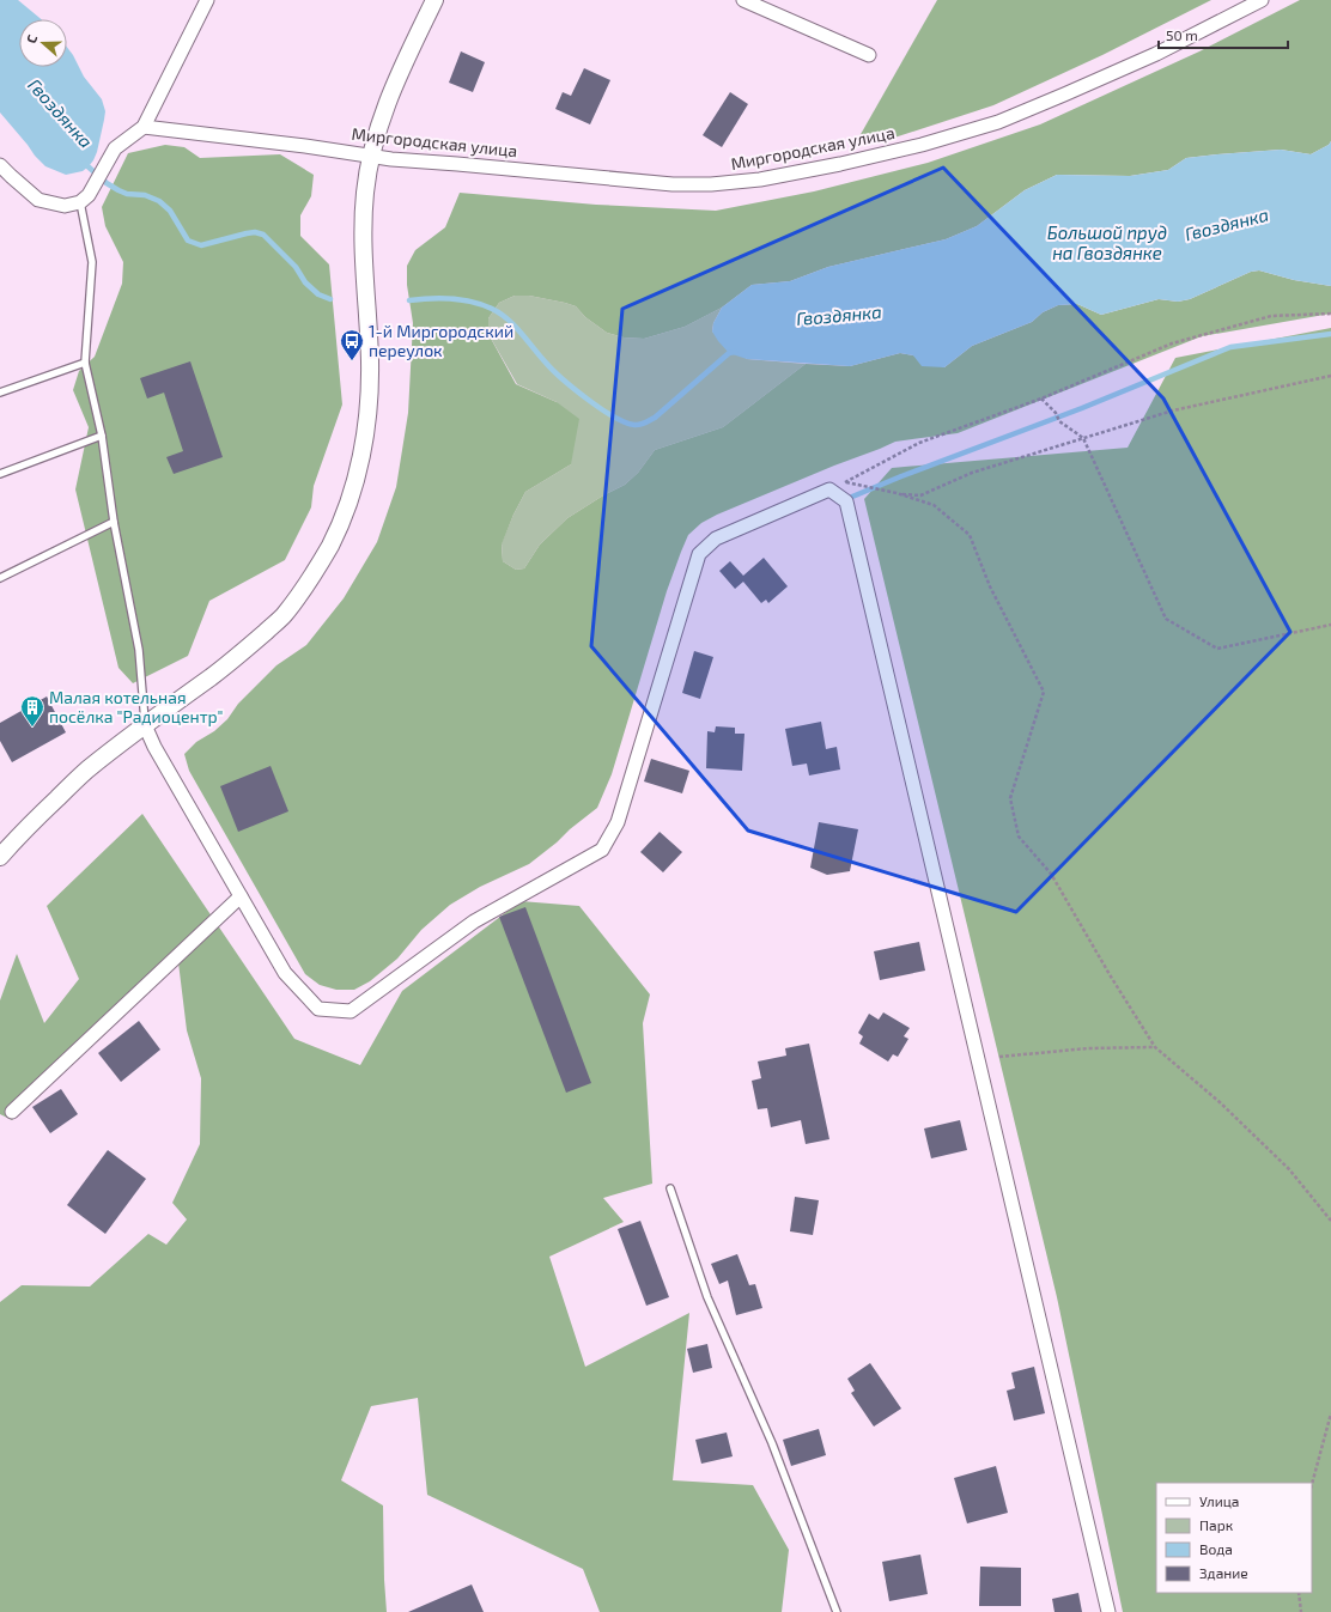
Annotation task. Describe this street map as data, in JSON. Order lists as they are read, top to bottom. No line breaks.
{"streets":{"street":["Миргородская улица"]},"water":["Гвоздянка","Большой пруд на Гвоздянке"],"places":{"bus stop":["1-й Миргородский переулок"],"building":["Малая котельная посёлка \"Радиоцентр\""]},"legend":["Улица","Парк","Вода","Здание"],"scale_bar":"50 m","north":"left"}
